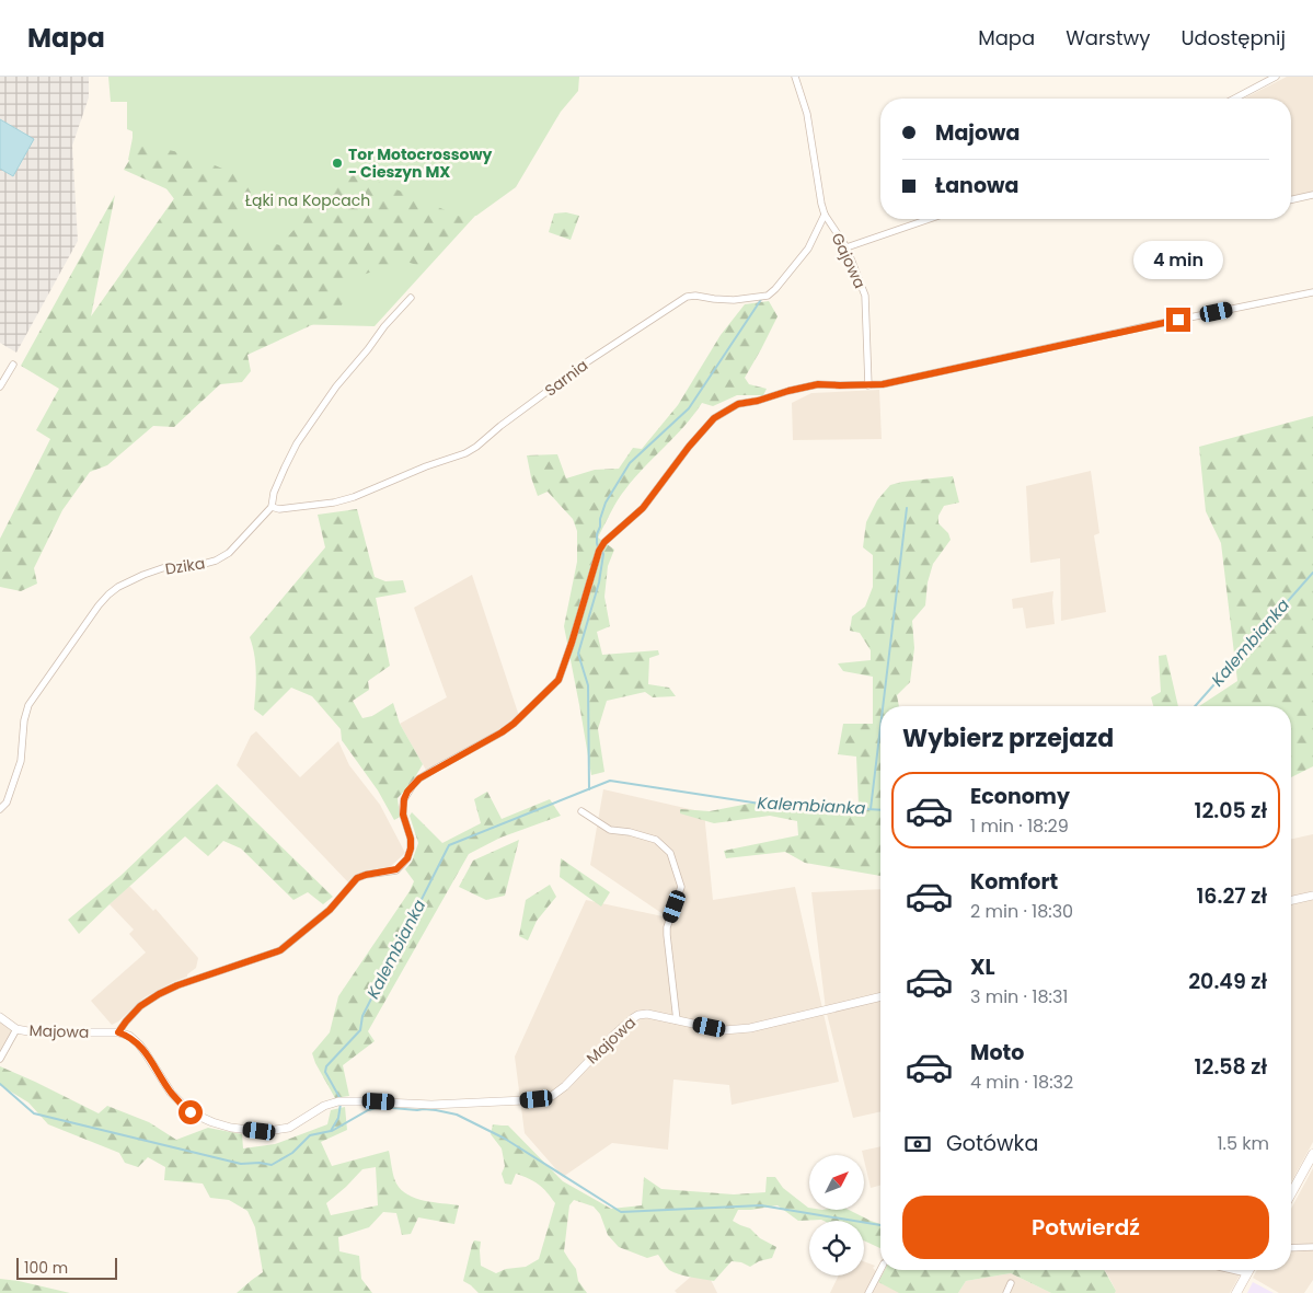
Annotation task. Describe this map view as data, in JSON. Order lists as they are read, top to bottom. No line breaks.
{"streets":{"street":["Gajowa","Sarnia","Dzika","Majowa"]},"crossings":[["Gajowa","Sarnia"],["Sarnia","Dzika"]],"water":["Kalembianka"],"parks":["Łąki na Kopcach"],"places":["Tor Motocrossowy - Cieszyn MX"],"scale_bar":"100 m","north":"top right","page":{"header":"Mapa","nav":["Mapa","Warstwy","Udostępnij"],"banner":["Majowa","Łanowa"],"bubble":"4 min","heading":"Wybierz przejazd","list":[{"name":"Economy","note":"1 min · 18:29","value":"12.05 zł"},{"name":"Komfort","note":"2 min · 18:30","value":"16.27 zł"},{"name":"XL","note":"3 min · 18:31","value":"20.49 zł"},{"name":"Moto","note":"4 min · 18:32","value":"12.58 zł"}],"pay":["Gotówka","1.5 km"],"buttons":"Potwierdź","scale":"100 m"}}
